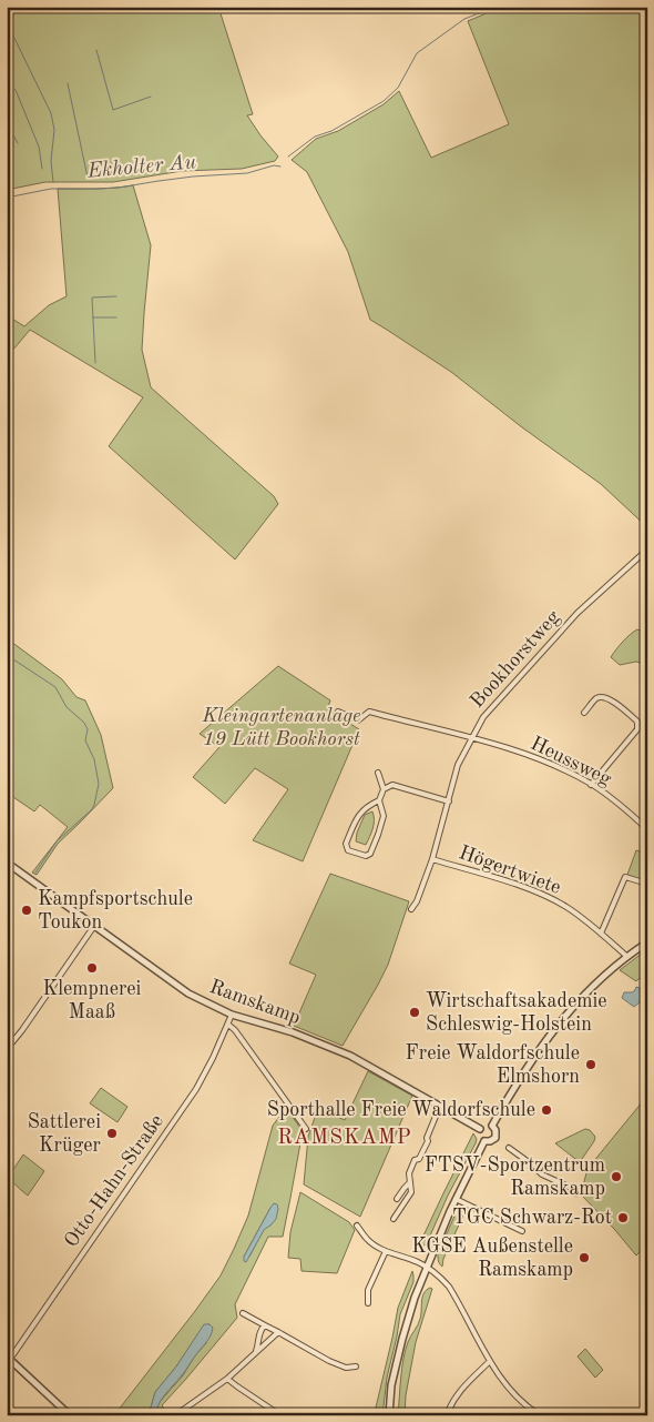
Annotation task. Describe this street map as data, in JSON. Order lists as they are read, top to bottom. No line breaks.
{"streets":{"street":["Bookhorstweg","Heussweg","Högertwiete","Ramskamp","Otto-Hahn-Straße"]},"crossings":[["Bookhorstweg","Heussweg"],["Bookhorstweg","Högertwiete"],["Ramskamp","Otto-Hahn-Straße"]],"districts":["RAMSKAMP"],"water":["Ekholter Au"],"parks":["Kleingartenanlage 19 Lütt Bookhorst"],"places":["Kampfsportschule Toukon","Klempnerei Maaß","Wirtschaftsakademie Schleswig-Holstein","Freie Waldorfschule Elmshorn","Sporthalle Freie Waldorfschule","Sattlerei Krüger","FTSV-Sportzentrum Ramskamp","TGC Schwarz-Rot","KGSE Außenstelle Ramskamp"]}
